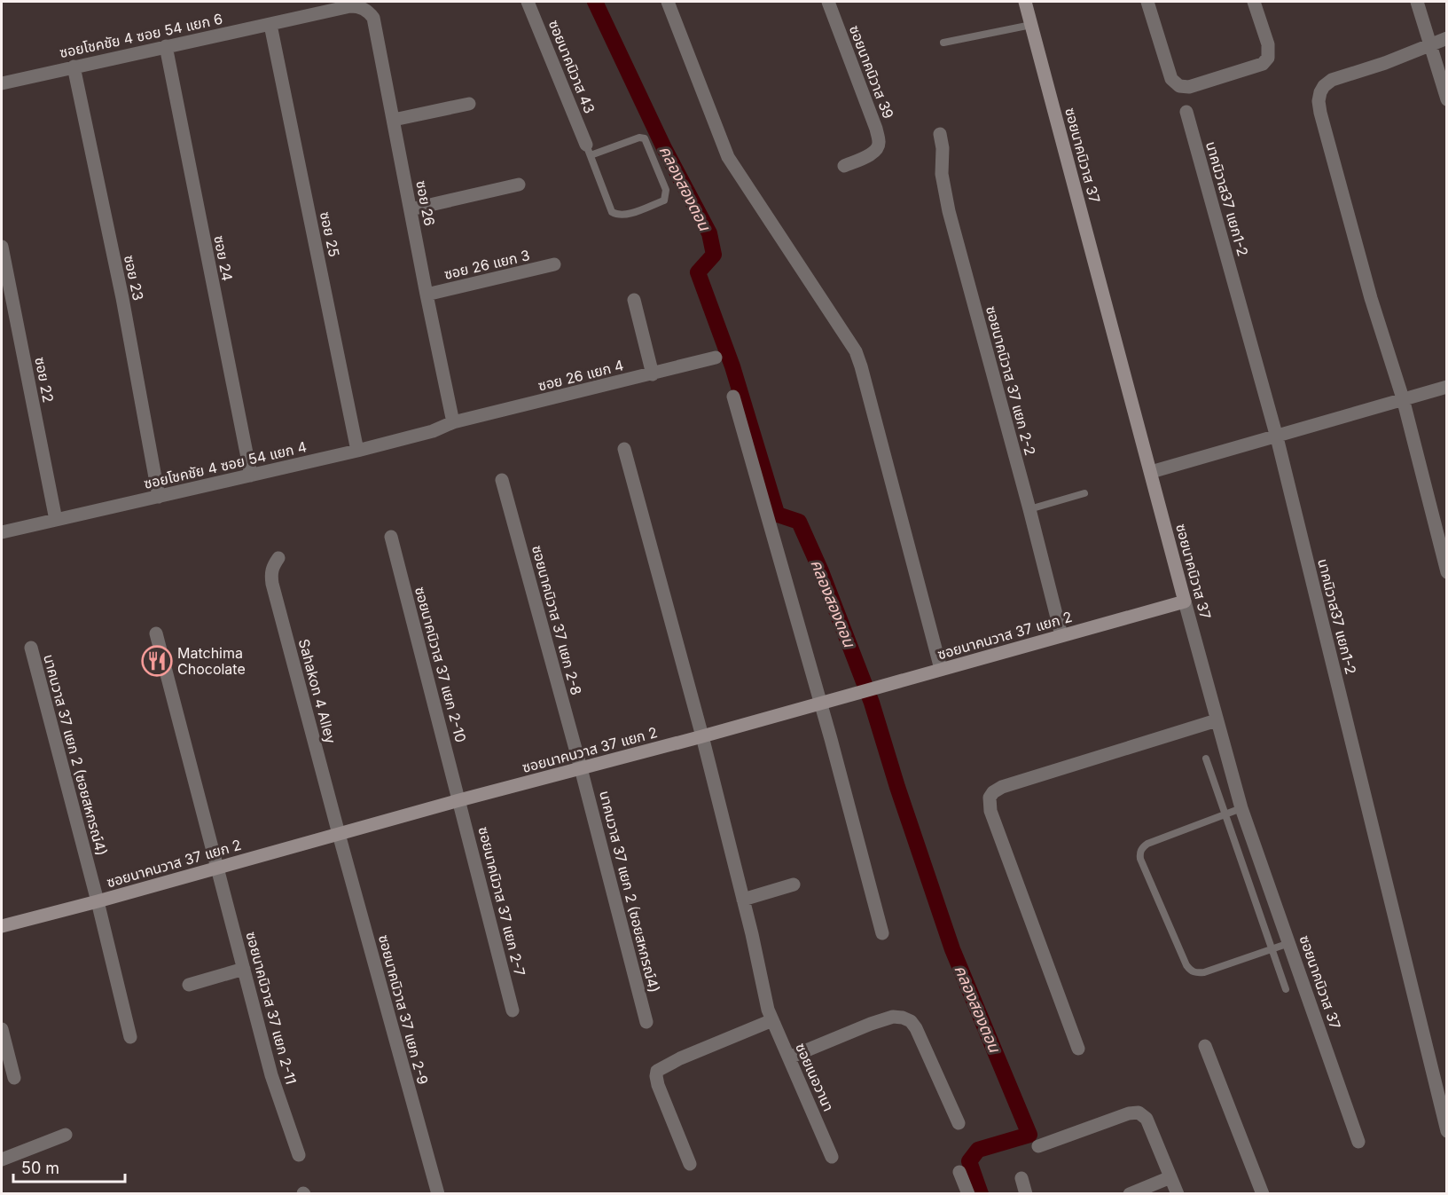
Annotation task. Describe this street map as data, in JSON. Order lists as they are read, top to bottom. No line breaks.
{"streets":{"street":["ซอยโชคชัย 4 ซอย 54 แยก 6","ซอยนาคนิวาส 43","ซอยนาคนิวาส 39","ซอยนาคนิวาส 37","นาคนิวาส37 แยก1-2","ซอย 26","ซอย 25","ซอย 24","ซอย 26 แยก 3","ซอย 23","ซอย 26 แยก 4","ซอย 22","ซอยนาคนิวาส 37 แยก 2-2","ซอยโชคชัย 4 ซอย 54 แยก 4","ซอยนาคนิวาส 37 แยก 2-8","ซอยนาคนวาส 37 แยก 2","ซอยนาคนิวาส 37 แยก 2-10","Sahakon 4 Alley","นาคนวาส 37 แยก 2 (ซอยสหกรณ์4)","ซอยนาคนิวาส 37 แยก 2-7","ซอยนาคนิวาส 37 แยก 2-11","ซอยนาคนิวาส 37 แยก 2-9","ซอยเนอวานา"]},"crossings":[["ซอยโชคชัย 4 ซอย 54 แยก 6","ซอย 26"],["ซอยโชคชัย 4 ซอย 54 แยก 6","ซอย 25"],["ซอยโชคชัย 4 ซอย 54 แยก 6","ซอย 24"],["ซอยโชคชัย 4 ซอย 54 แยก 6","ซอย 23"],["ซอยนาคนิวาส 37","ซอยนาคนวาส 37 แยก 2"],["ซอย 26","ซอย 26 แยก 3"],["ซอย 26","ซอย 26 แยก 4"],["ซอย 26","ซอยโชคชัย 4 ซอย 54 แยก 4"],["ซอย 25","ซอยโชคชัย 4 ซอย 54 แยก 4"],["ซอย 24","ซอยโชคชัย 4 ซอย 54 แยก 4"],["ซอย 23","ซอยโชคชัย 4 ซอย 54 แยก 4"],["ซอย 26 แยก 4","ซอยโชคชัย 4 ซอย 54 แยก 4"],["ซอย 22","ซอยโชคชัย 4 ซอย 54 แยก 4"],["ซอยนาคนิวาส 37 แยก 2-2","ซอยนาคนวาส 37 แยก 2"],["ซอยนาคนิวาส 37 แยก 2-8","ซอยนาคนวาส 37 แยก 2"],["ซอยนาคนิวาส 37 แยก 2-8","นาคนวาส 37 แยก 2 (ซอยสหกรณ์4)"],["ซอยนาคนวาส 37 แยก 2","ซอยนาคนิวาส 37 แยก 2-10"],["ซอยนาคนวาส 37 แยก 2","Sahakon 4 Alley"],["ซอยนาคนวาส 37 แยก 2","นาคนวาส 37 แยก 2 (ซอยสหกรณ์4)"],["ซอยนาคนวาส 37 แยก 2","ซอยนาคนิวาส 37 แยก 2-7"],["ซอยนาคนวาส 37 แยก 2","ซอยนาคนิวาส 37 แยก 2-11"],["ซอยนาคนวาส 37 แยก 2","ซอยนาคนิวาส 37 แยก 2-9"],["ซอยนาคนวาส 37 แยก 2","ซอยเนอวานา"],["ซอยนาคนิวาส 37 แยก 2-10","ซอยนาคนิวาส 37 แยก 2-7"],["Sahakon 4 Alley","ซอยนาคนิวาส 37 แยก 2-9"]],"water":["คลองสองตอน"],"places":{"restaurant":["Matchima Chocolate"]},"scale_bar":"50 m"}
